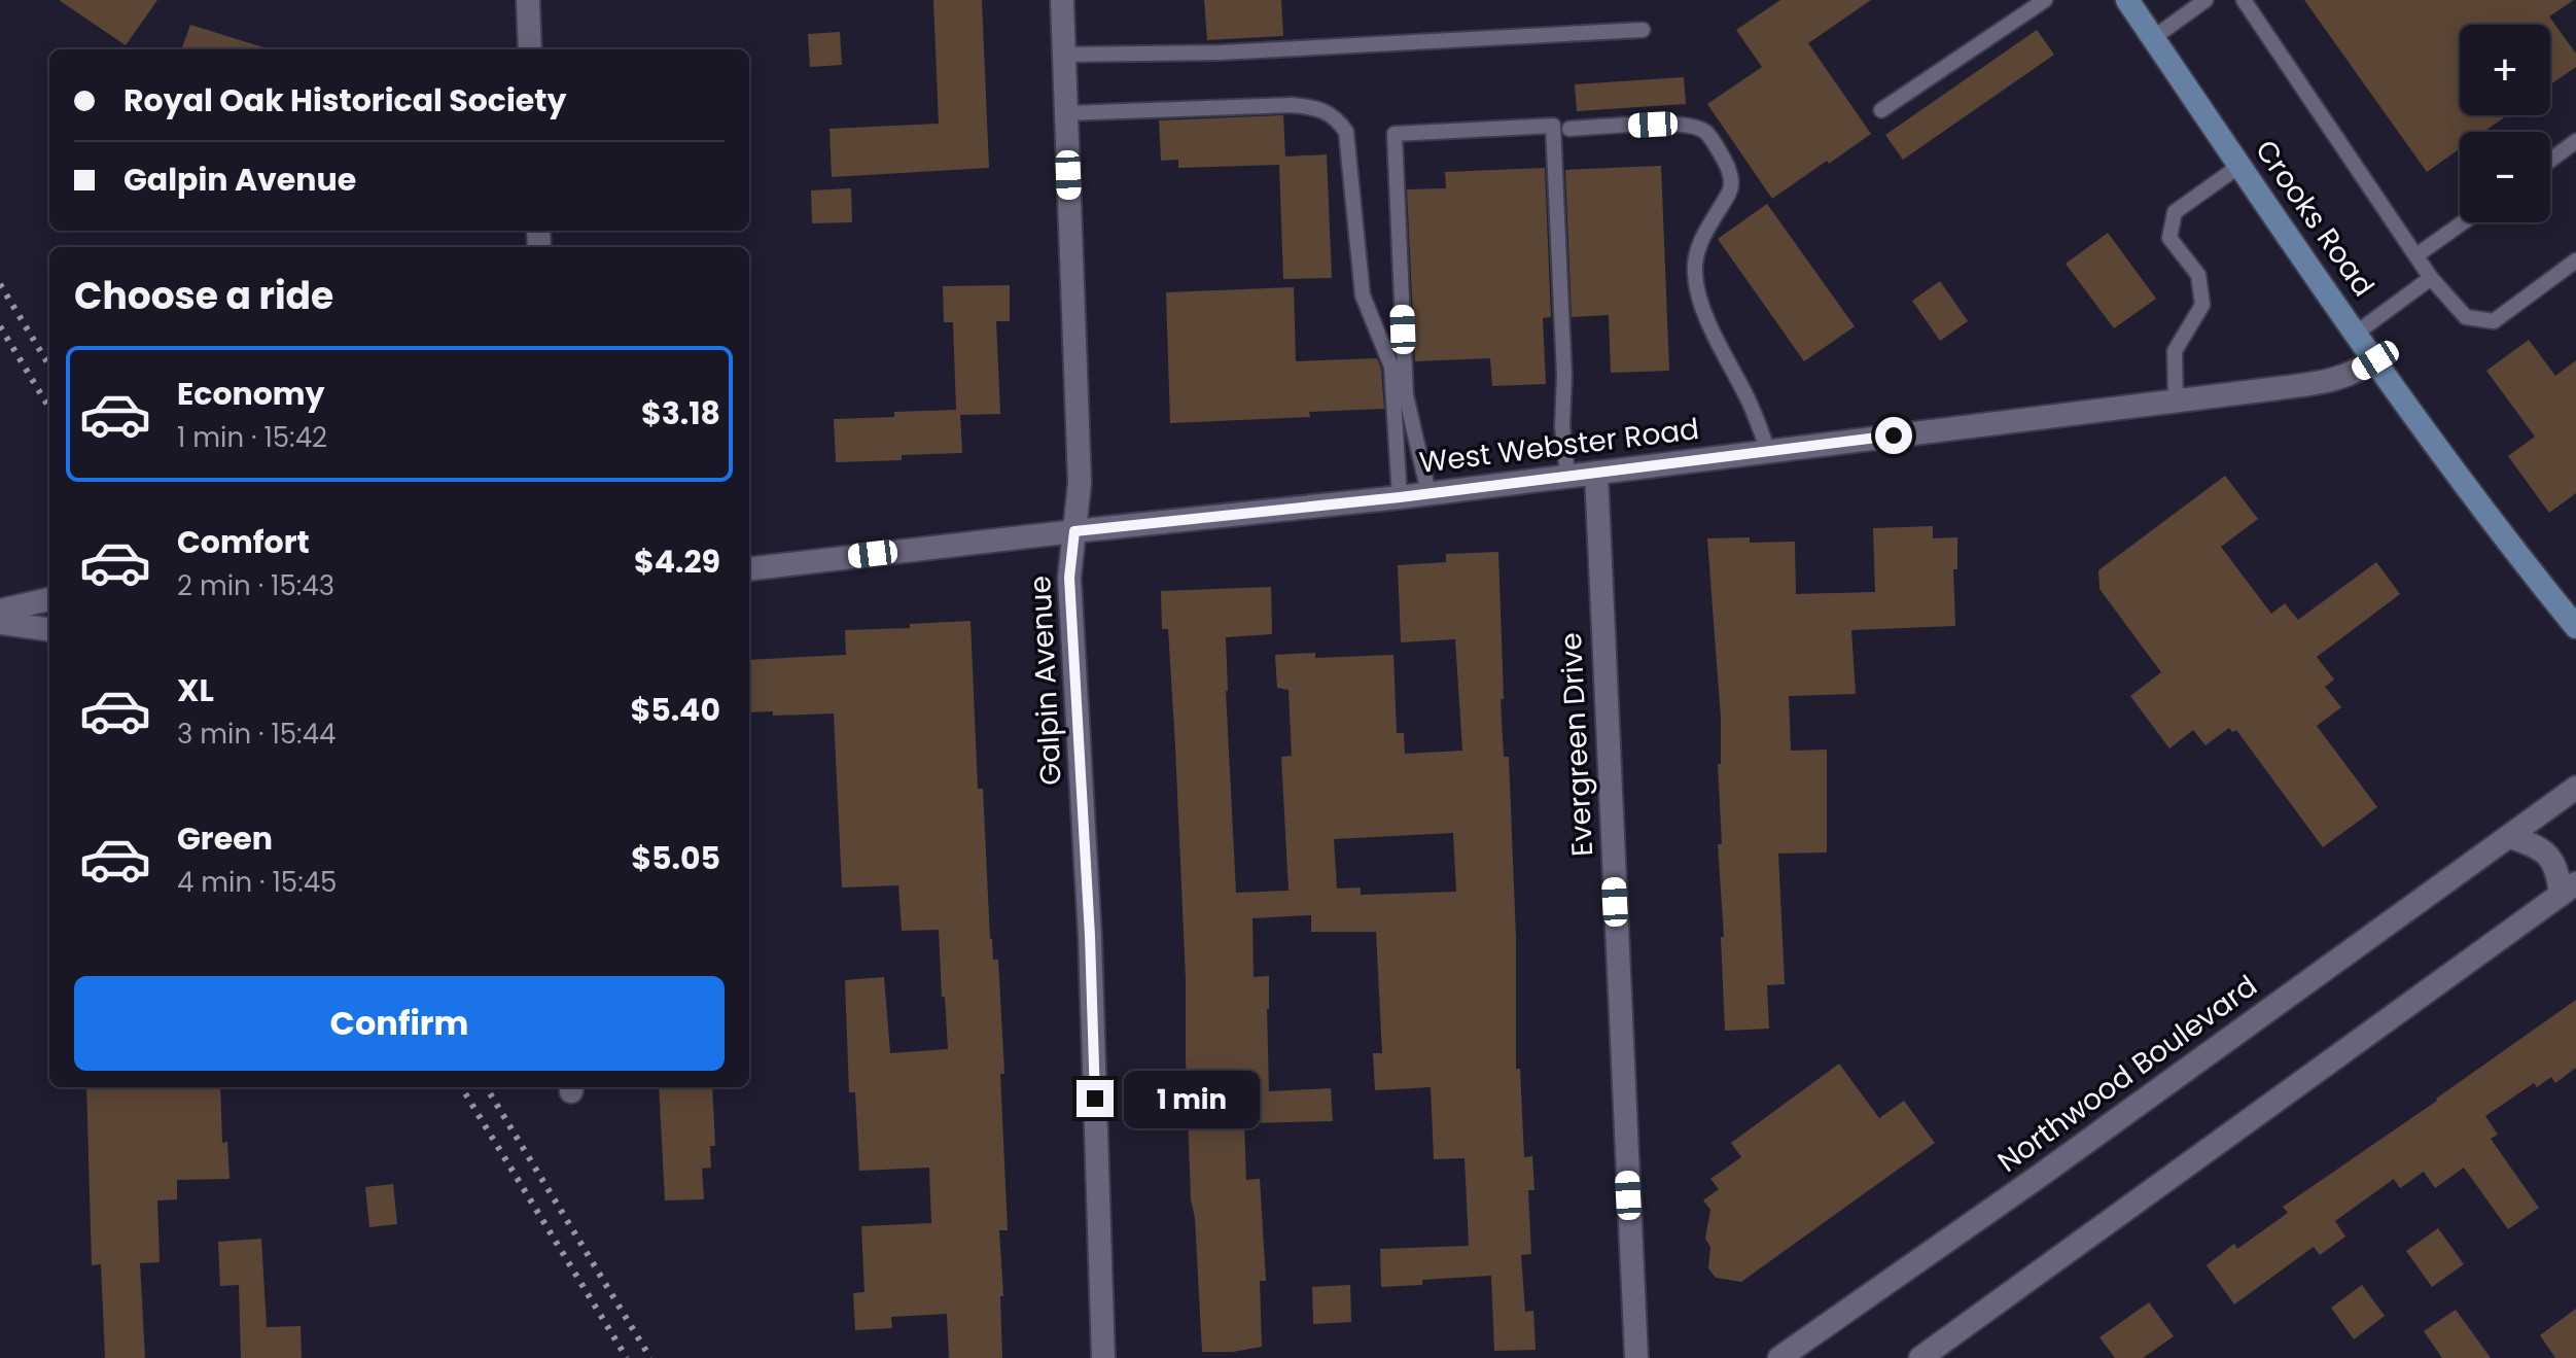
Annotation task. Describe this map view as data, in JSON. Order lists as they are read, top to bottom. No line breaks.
{"streets":{"main road":["Crooks Road"],"street":["West Webster Road","Galpin Avenue","Evergreen Drive","Northwood Boulevard"]},"crossings":[["Crooks Road","West Webster Road"],["West Webster Road","Galpin Avenue"],["West Webster Road","Evergreen Drive"]],"page":{"map_buttons":["+","−"],"banner":["Royal Oak Historical Society","Galpin Avenue"],"heading":"Choose a ride","list":[{"name":"Economy","note":"1 min · 15:42","value":"$3.18"},{"name":"Comfort","note":"2 min · 15:43","value":"$4.29"},{"name":"XL","note":"3 min · 15:44","value":"$5.40"},{"name":"Green","note":"4 min · 15:45","value":"$5.05"}],"buttons":"Confirm","bubble":"1 min"}}
